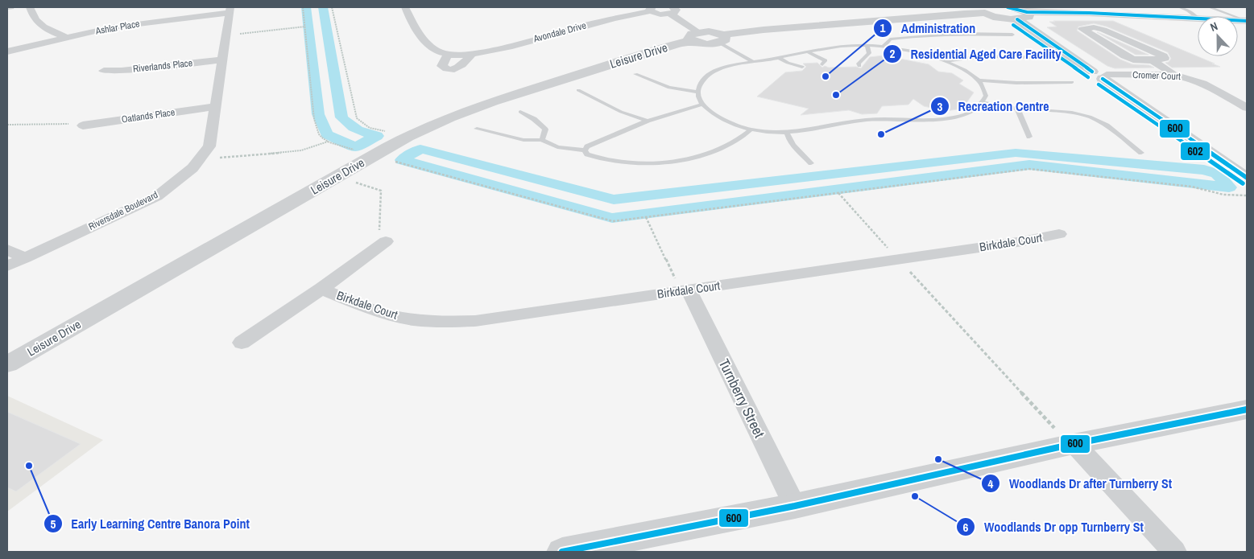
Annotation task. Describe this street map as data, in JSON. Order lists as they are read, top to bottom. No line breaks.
{"streets":{"street":["Ashlar Place","Avondale Drive","Leisure Drive","Riverlands Place","Cromer Court","Oatlands Place","Riversdale Boulevard","Birkdale Court","Turnberry Street"]},"crossings":[["Ashlar Place","Riversdale Boulevard"],["Riverlands Place","Riversdale Boulevard"],["Oatlands Place","Riversdale Boulevard"],["Birkdale Court","Turnberry Street"]],"places":["Administration","Residential Aged Care Facility","Recreation Centre","Woodlands Dr after Turnberry St","Early Learning Centre Banora Point","Woodlands Dr opp Turnberry St"],"lines":["transit line 600","transit line 602"],"north":"top"}
